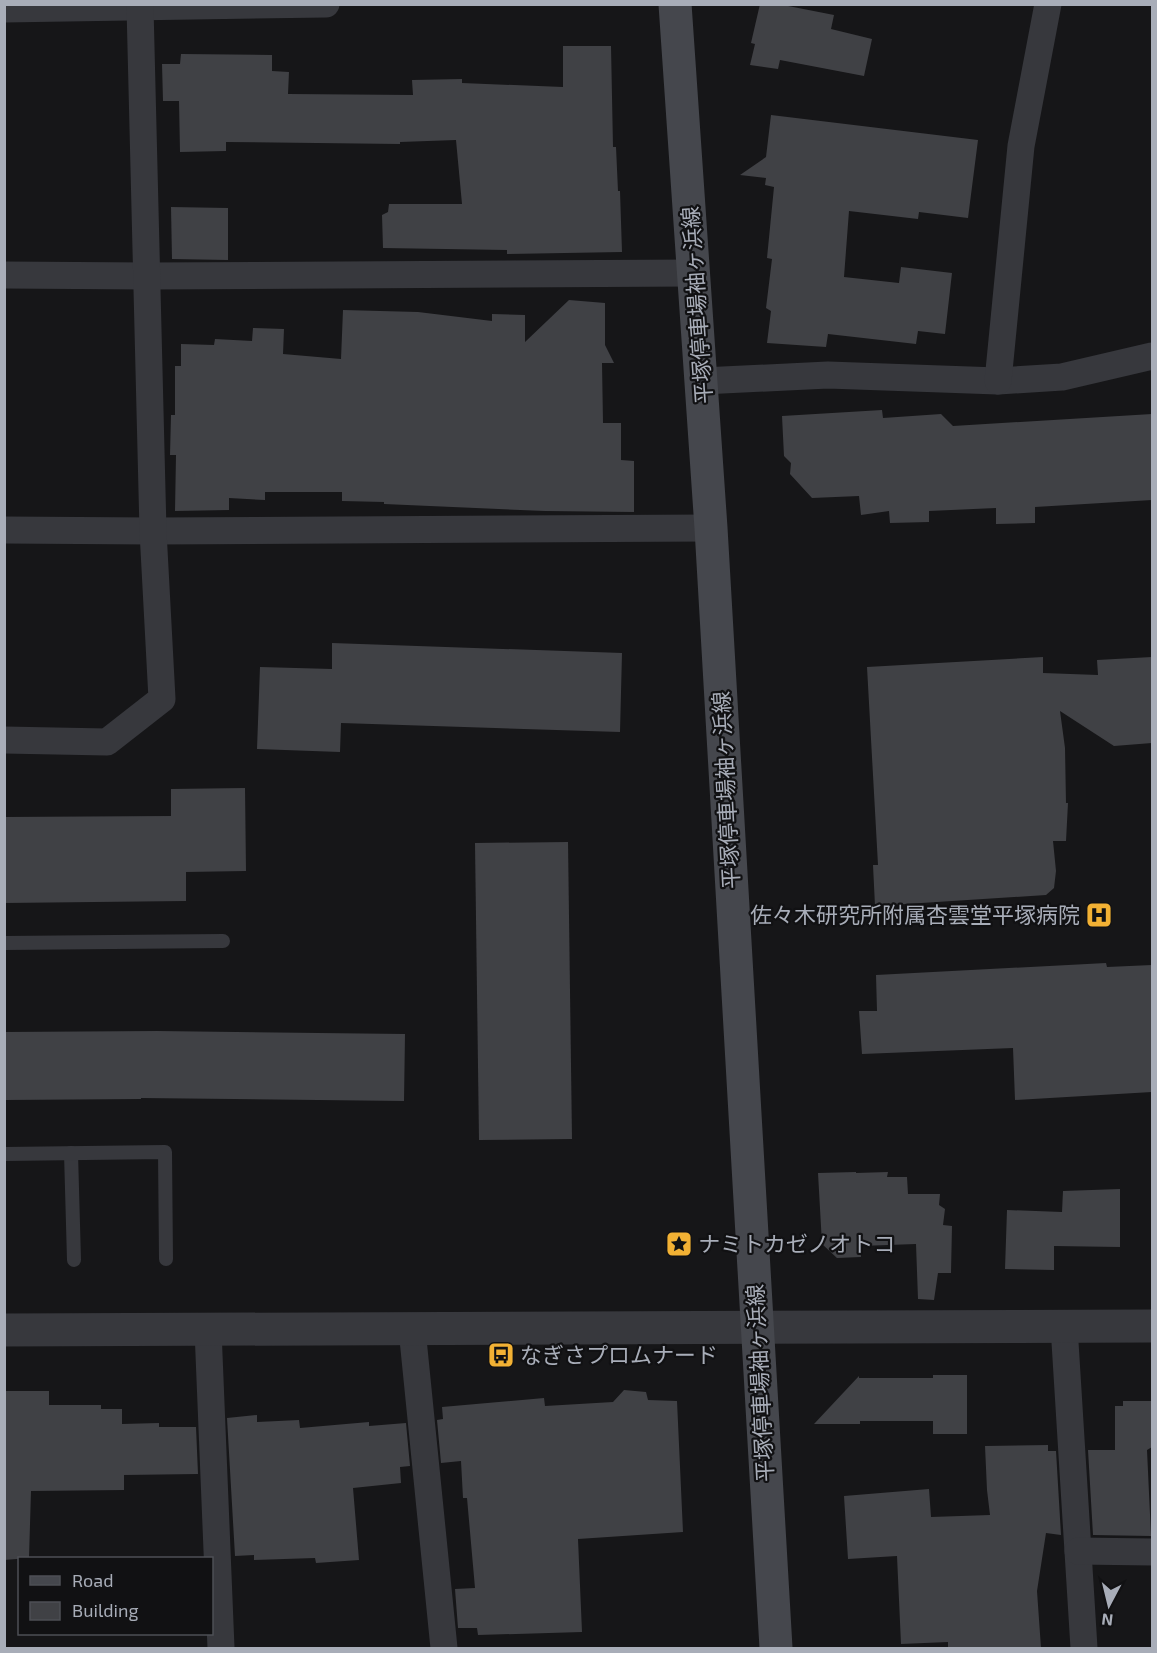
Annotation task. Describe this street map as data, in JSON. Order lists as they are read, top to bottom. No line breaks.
{"streets":{"main road":["平塚停車場袖ヶ浜線"]},"places":{"hospital":["佐々木研究所附属杏雲堂平塚病院"],"place":["ナミトカゼノオトコ"],"bus stop":["なぎさプロムナード"]},"legend":["Road","Building"],"north":"bottom"}
